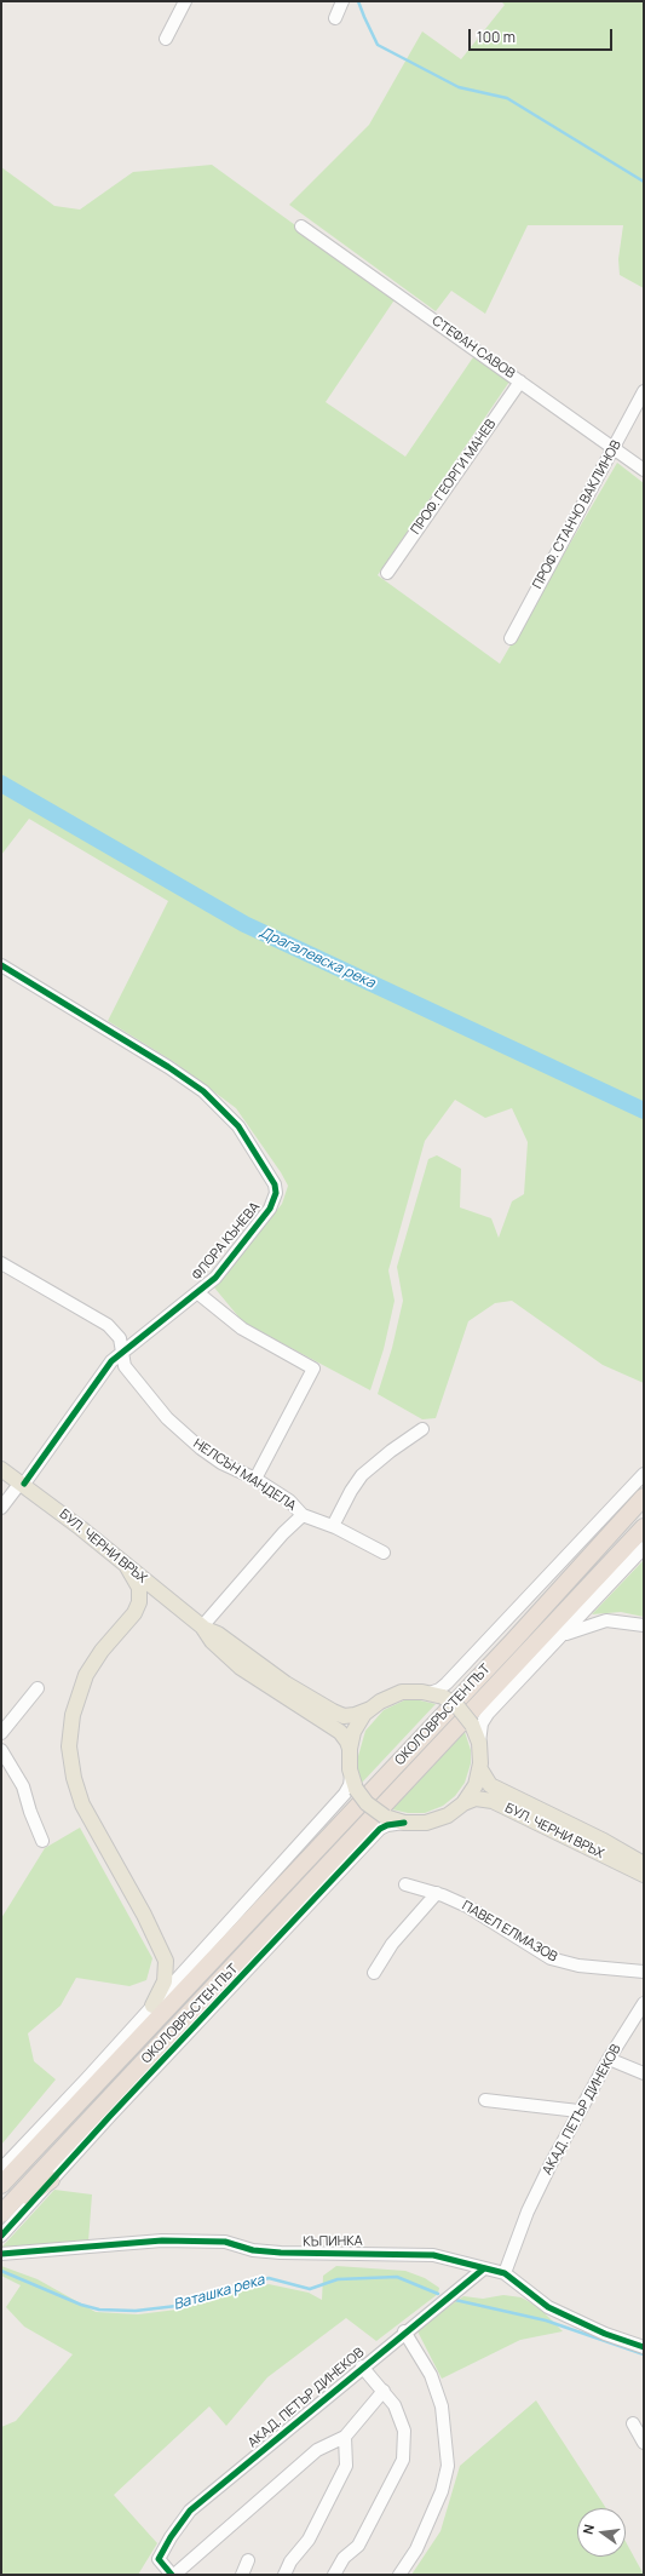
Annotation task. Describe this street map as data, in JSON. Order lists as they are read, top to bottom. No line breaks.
{"streets":{"highway":["ОКОЛОВРЪСТЕН ПЪТ"],"main road":["БУЛ. ЧЕРНИ ВРЪХ"],"street":["СТЕФАН САВОВ","ПРОФ. ГЕОРГИ МАНЕВ","ПРОФ. СТАНЧО ВАКЛИНОВ","ФЛОРА КЪНЕВА","НЕЛСЪН МАНДЕЛА","ПАВЕЛ ЕЛМАЗОВ","АКАД. ПЕТЪР ДИНЕКОВ","КЪПИНКА"]},"crossings":[["СТЕФАН САВОВ","ПРОФ. ГЕОРГИ МАНЕВ"],["СТЕФАН САВОВ","ПРОФ. СТАНЧО ВАКЛИНОВ"],["ФЛОРА КЪНЕВА","НЕЛСЪН МАНДЕЛА"],["ФЛОРА КЪНЕВА","БУЛ. ЧЕРНИ ВРЪХ"],["БУЛ. ЧЕРНИ ВРЪХ","ОКОЛОВРЪСТЕН ПЪТ"],["АКАД. ПЕТЪР ДИНЕКОВ","КЪПИНКА"]],"water":["Драгалевска река","Ваташка река"],"scale_bar":"100 m","north":"left"}
